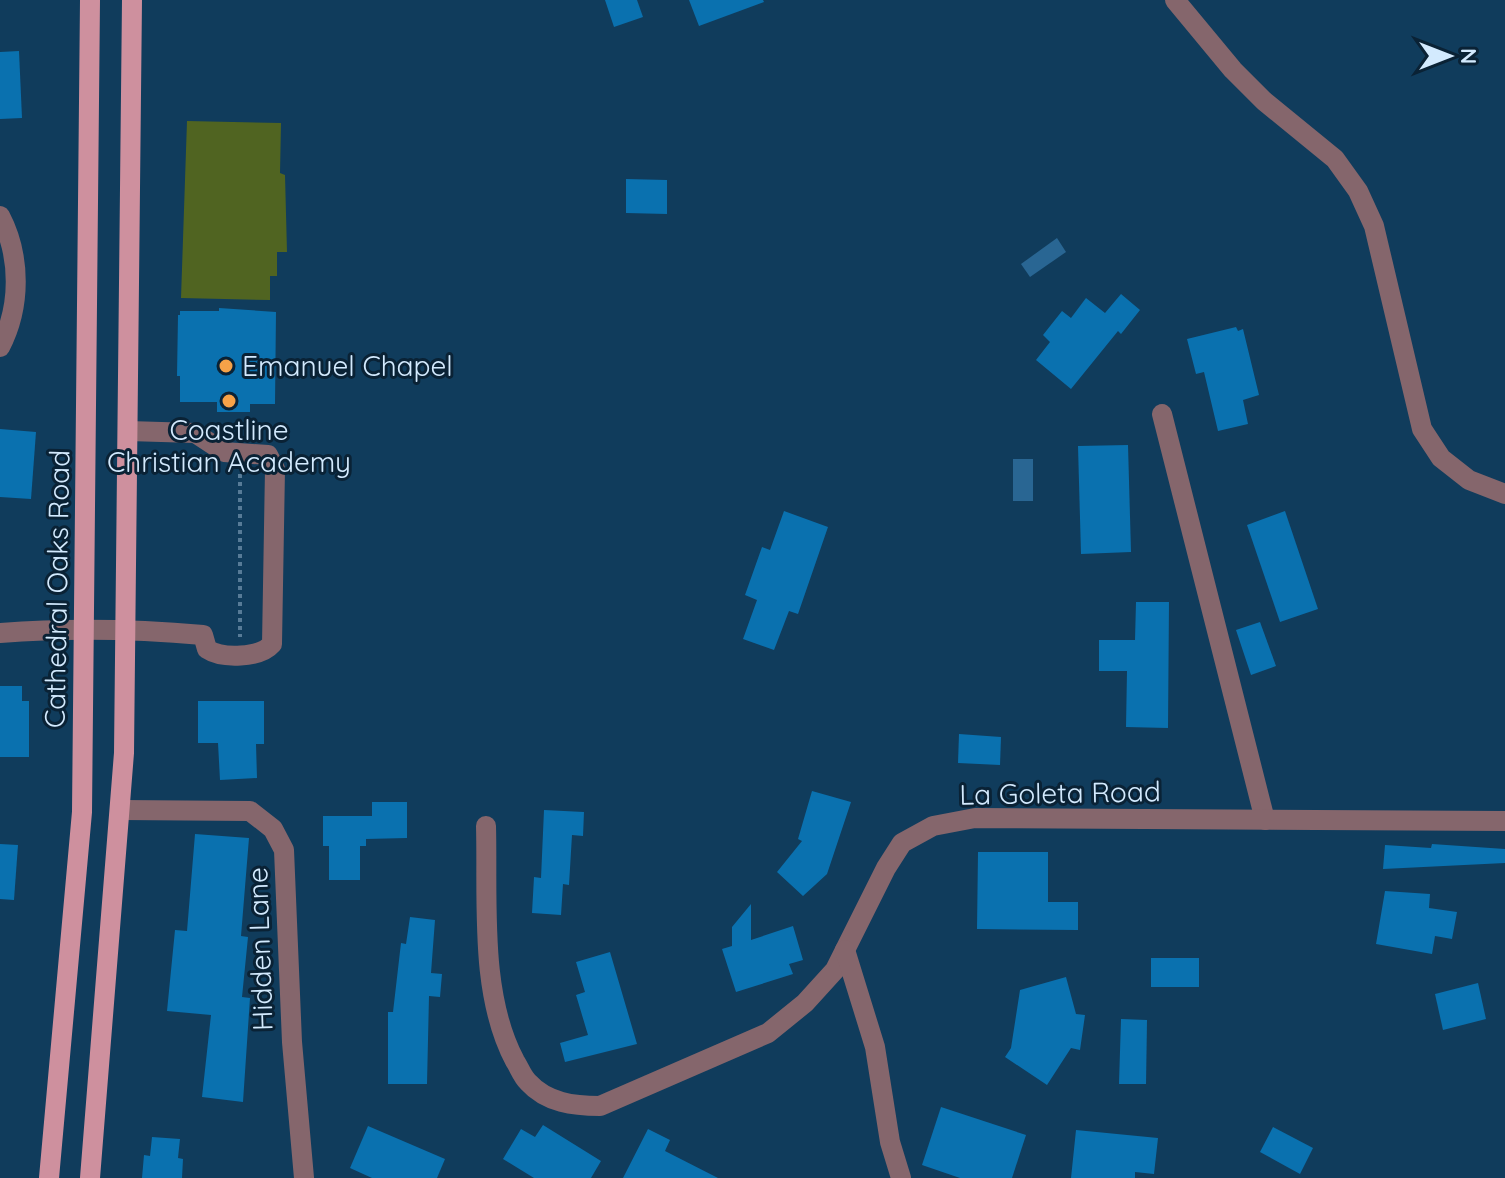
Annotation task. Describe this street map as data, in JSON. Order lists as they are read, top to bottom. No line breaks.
{"streets":{"main road":["Cathedral Oaks Road"],"street":["La Goleta Road","Hidden Lane"]},"places":["Emanuel Chapel","Coastline Christian Academy"],"north":"right"}
